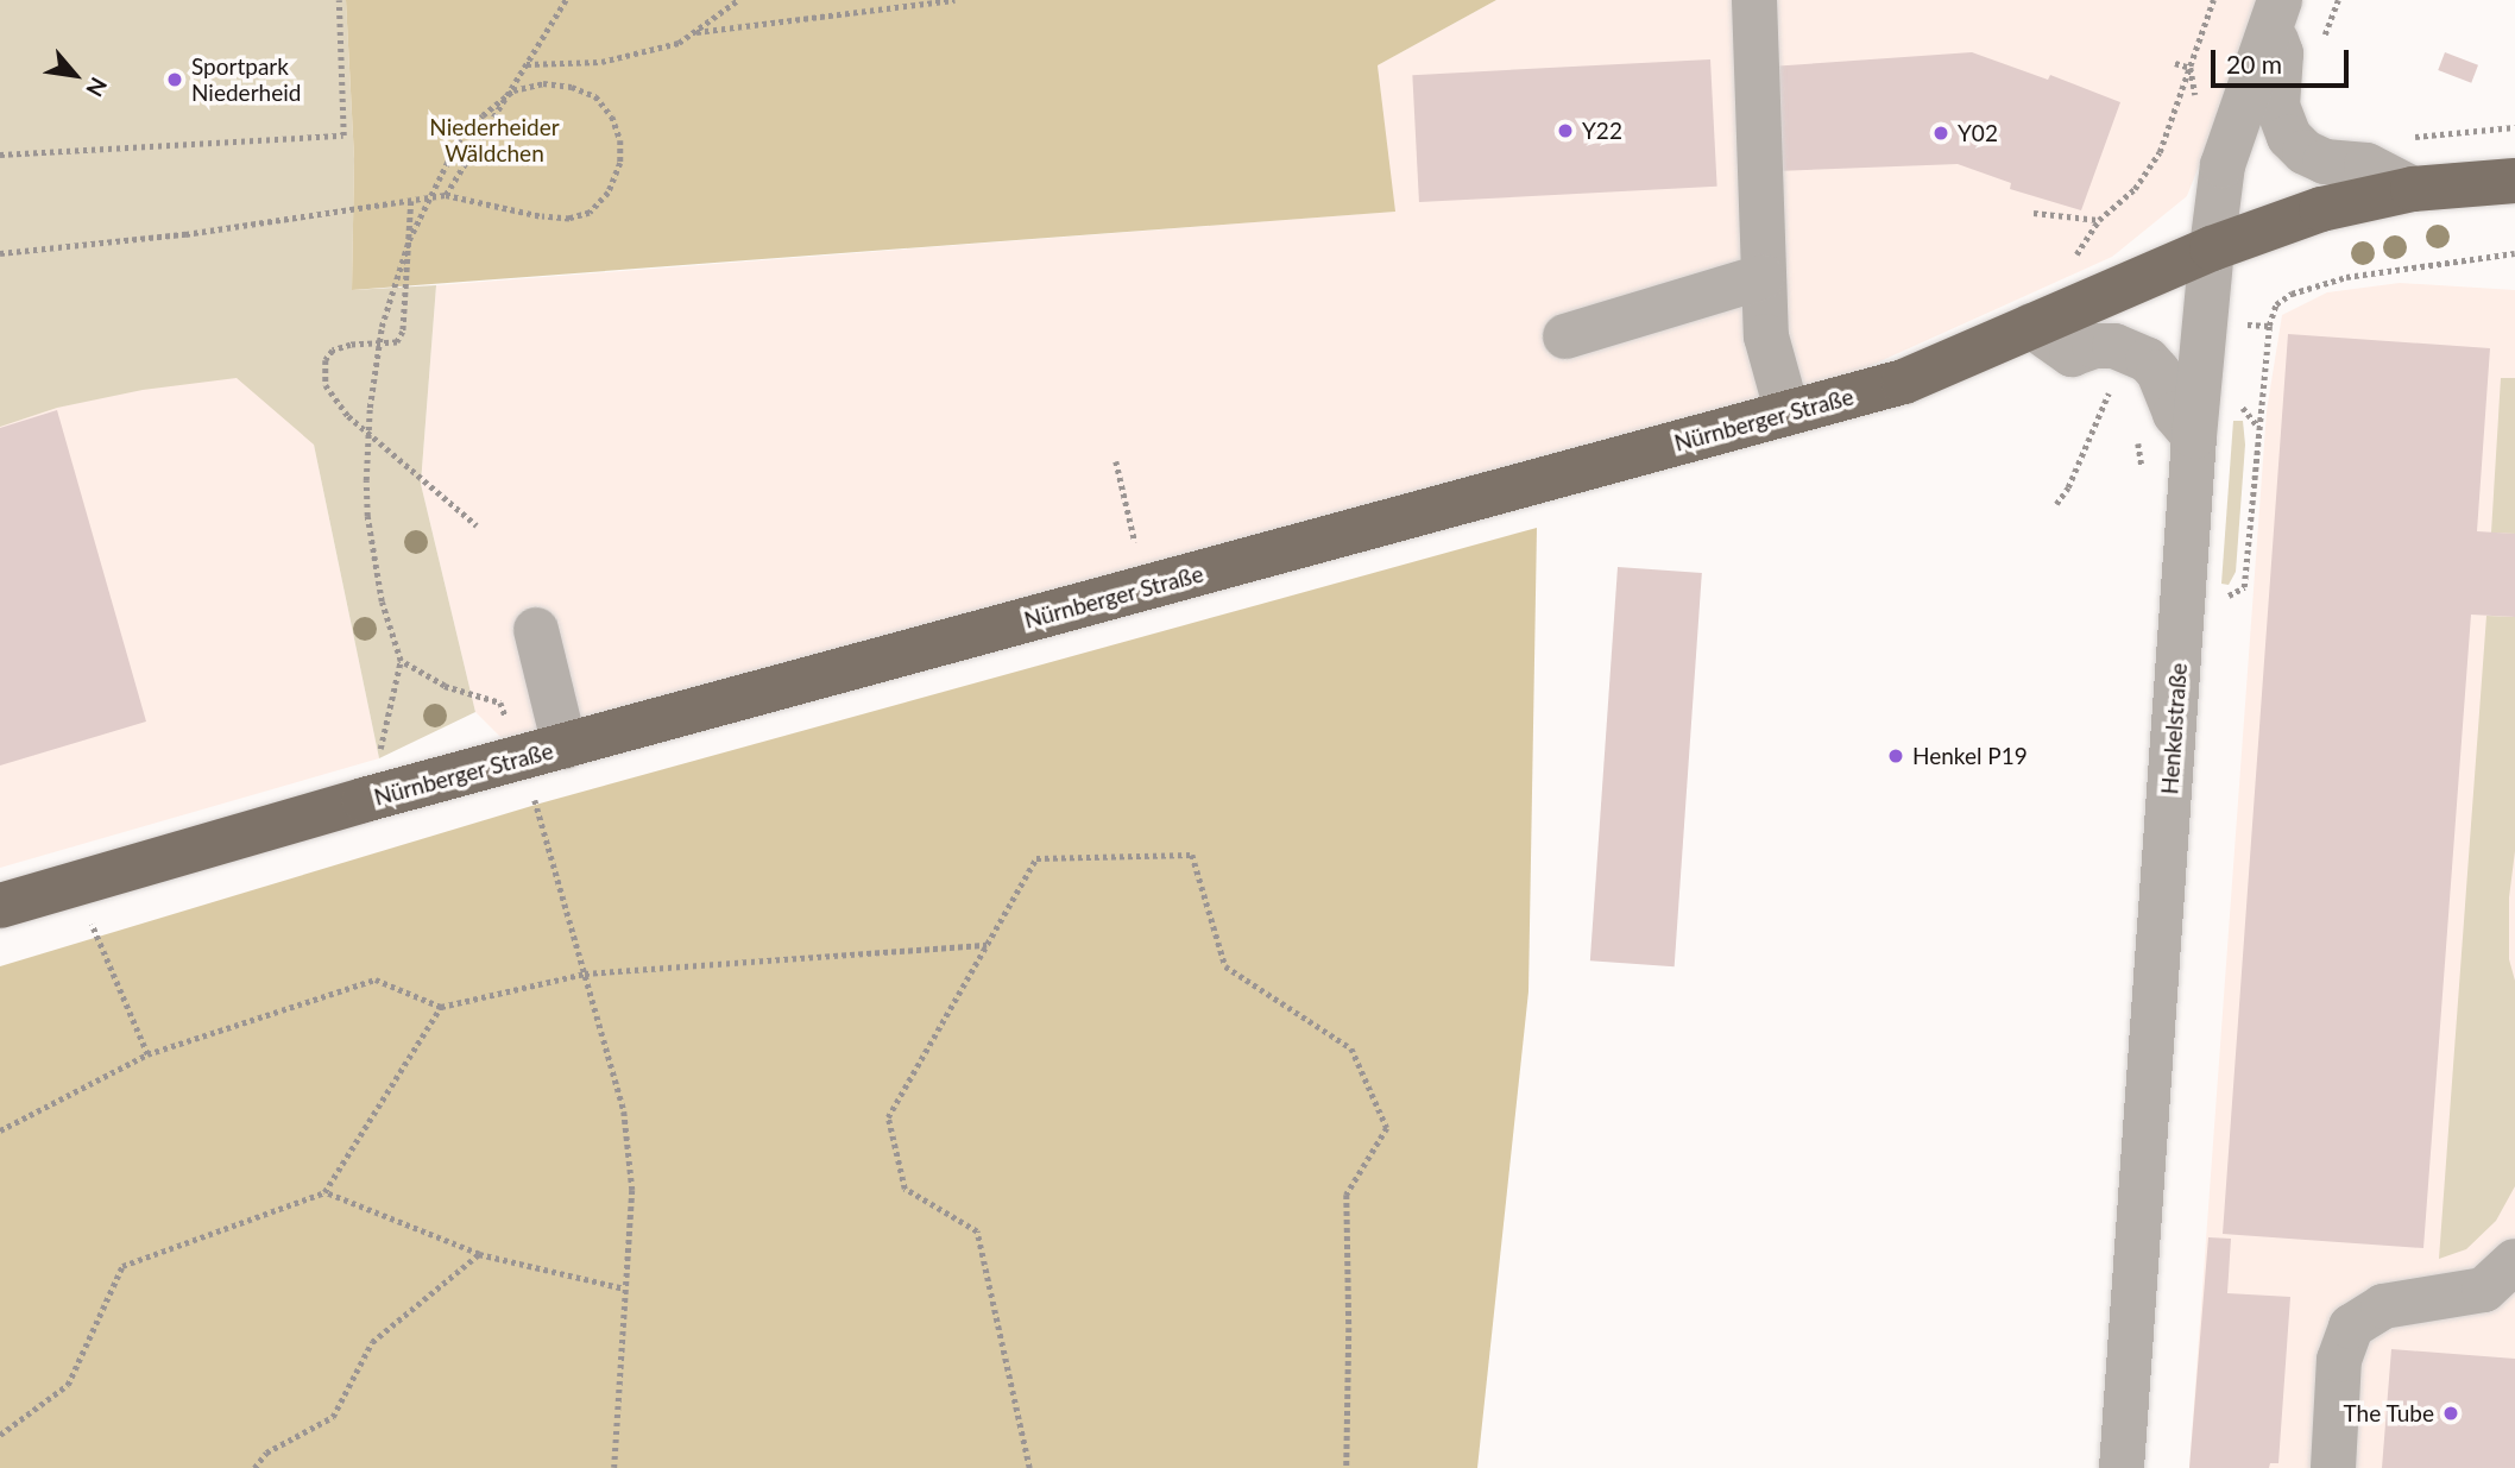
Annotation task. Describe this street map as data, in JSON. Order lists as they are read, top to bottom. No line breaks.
{"streets":{"main road":["Nürnberger Straße"],"street":["Henkelstraße"]},"crossings":[["Nürnberger Straße","Henkelstraße"]],"parks":["Niederheider Wäldchen"],"places":["Sportpark Niederheid","Y22","Y02","Henkel P19","The Tube"],"scale_bar":"20 m","north":"bottom right"}
